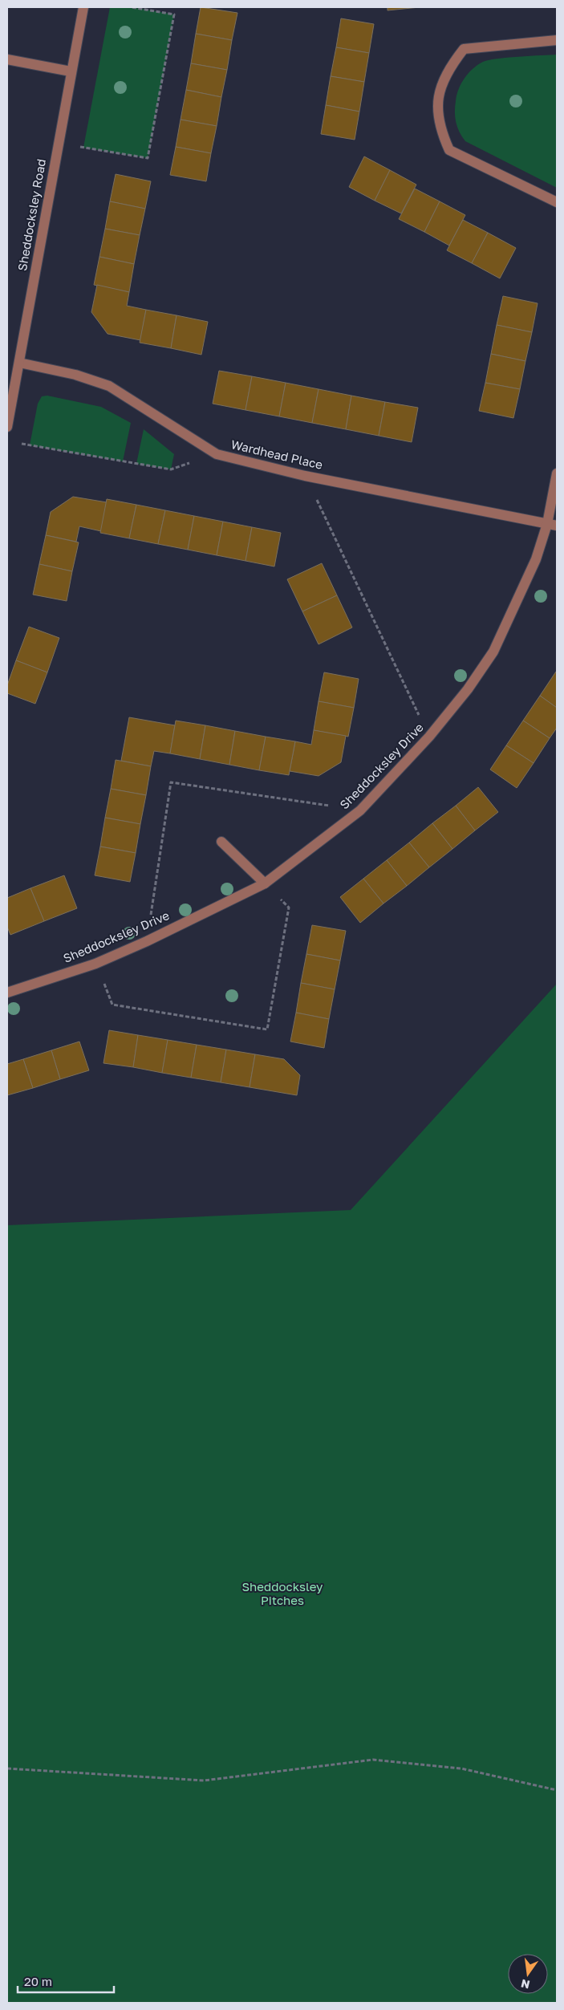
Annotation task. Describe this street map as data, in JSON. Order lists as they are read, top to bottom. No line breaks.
{"streets":{"street":["Sheddocksley Road","Wardhead Place","Sheddocksley Drive"]},"crossings":[["Sheddocksley Road","Wardhead Place"],["Wardhead Place","Sheddocksley Drive"]],"parks":["Sheddocksley Pitches"],"scale_bar":"20 m","north":"bottom"}
